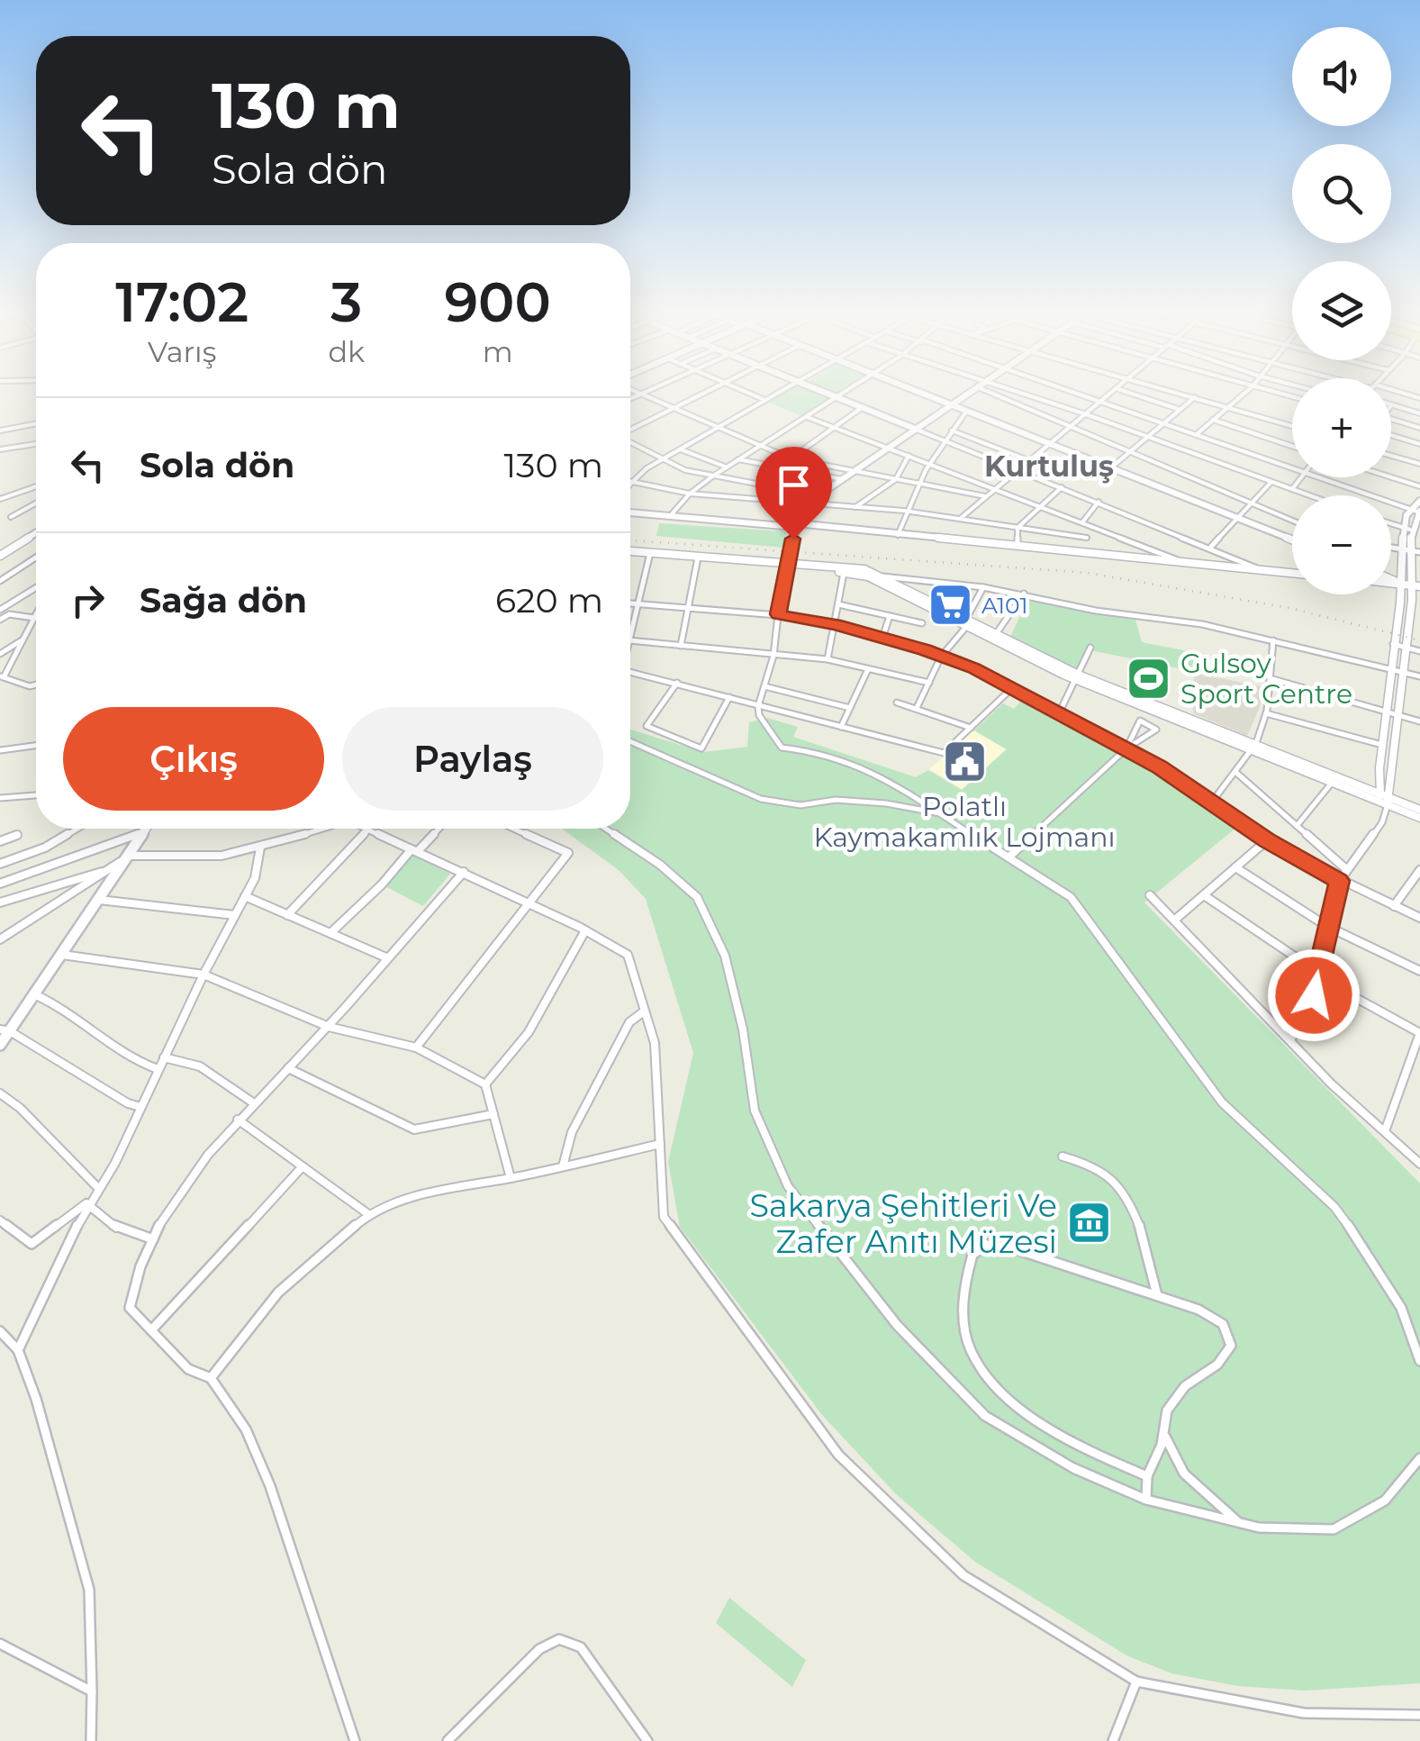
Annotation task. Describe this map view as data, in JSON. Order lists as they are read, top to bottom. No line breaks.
{"districts":["Kurtuluş"],"places":{"supermarket":["A101"],"sports":["Gulsoy Sport Centre"],"public building":["Polatlı Kaymakamlık Lojmanı"],"museum":["Sakarya Şehitleri Ve Zafer Anıtı Müzesi"]},"page":{"map_buttons":["+","−"],"turn":["130 m","Sola dön"],"eta":["17:02","Varış","3","dk","900","m"],"list":[{"name":"Sola dön","value":"130 m"},{"name":"Sağa dön","value":"620 m"}],"buttons":["Çıkış","Paylaş"]}}
